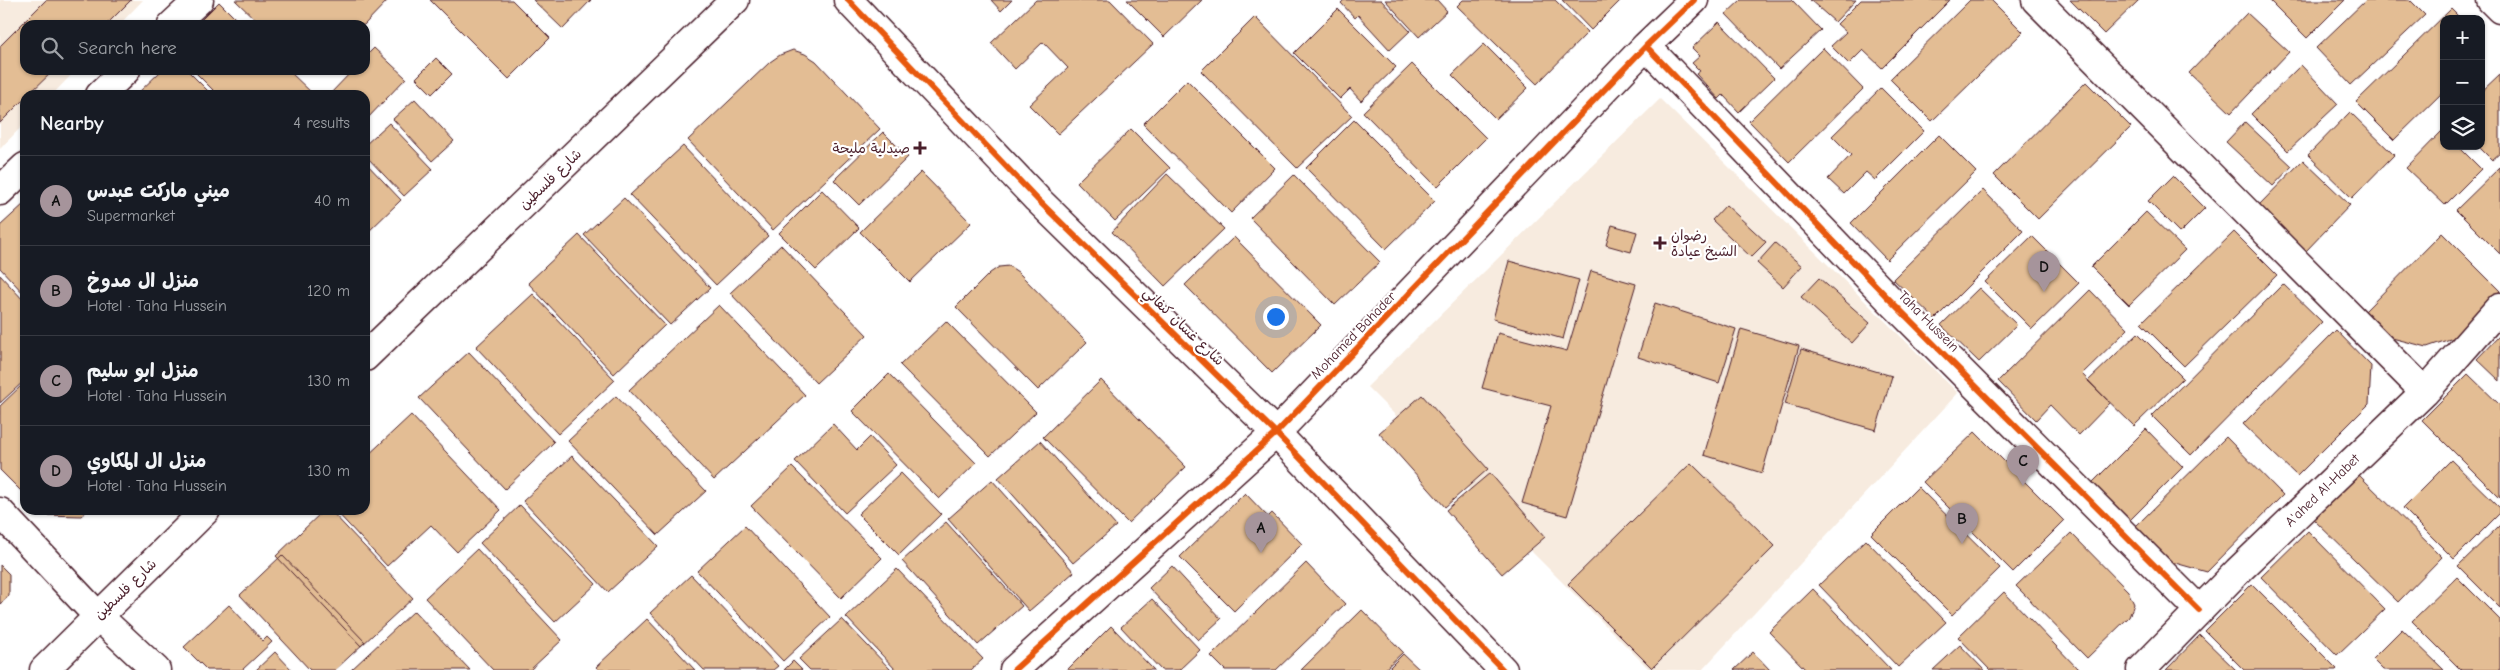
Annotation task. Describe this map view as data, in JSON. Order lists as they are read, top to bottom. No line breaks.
{"streets":{"street":["شارع فلسطين","Taha Hussein","شارع غسان كنفاني","Mohamed Bahader","A'ahed Al-Habet"]},"crossings":[["Taha Hussein","Mohamed Bahader"],["Taha Hussein","A'ahed Al-Habet"],["شارع غسان كنفاني","Mohamed Bahader"]],"places":{"health":["صيدلية مليحة","رضوان الشيخ عيادة"]},"page":{"map_buttons":["+","−"],"search":"Search here","heading":["Nearby","4 results"],"list":[{"mark":"A","name":"ميني ماركت عبدس","note":"Supermarket","value":"40 m"},{"mark":"B","name":"منزل ال مدوخ","note":"Hotel · Taha Hussein","value":"120 m"},{"mark":"C","name":"منزل ابو سليم","note":"Hotel · Taha Hussein","value":"130 m"},{"mark":"D","name":"منزل ال المكاوي","note":"Hotel · Taha Hussein","value":"130 m"}],"pins":["D","C","B","A"]}}
